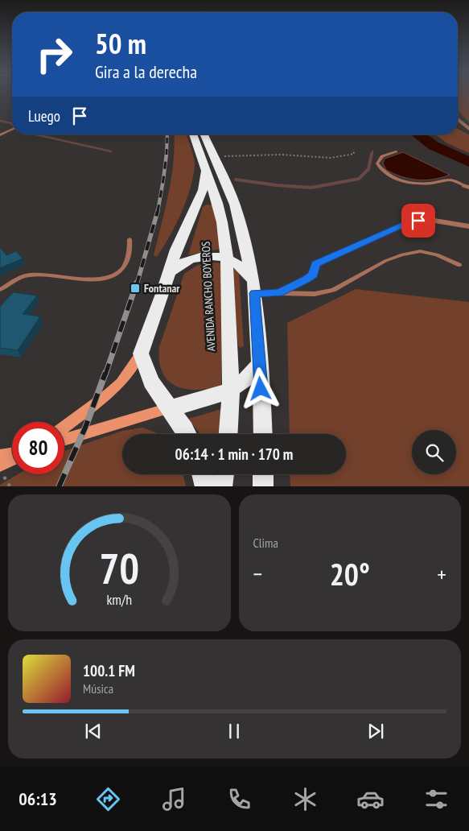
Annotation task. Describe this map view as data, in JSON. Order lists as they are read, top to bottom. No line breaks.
{"streets":{"highway":["AVENIDA RANCHO BOYEROS"]},"places":{"transit":["Fontanar"]},"page":{"turn":["50 m","Gira a la derecha"],"then":"Luego","limit":"80","trip":"06:14 · 1 min · 170 m","tile":"Clima","heat":["−","20°","+"],"song":["100.1 FM","Música"],"tabs":"06:13","gauge":["70","km/h"]}}
